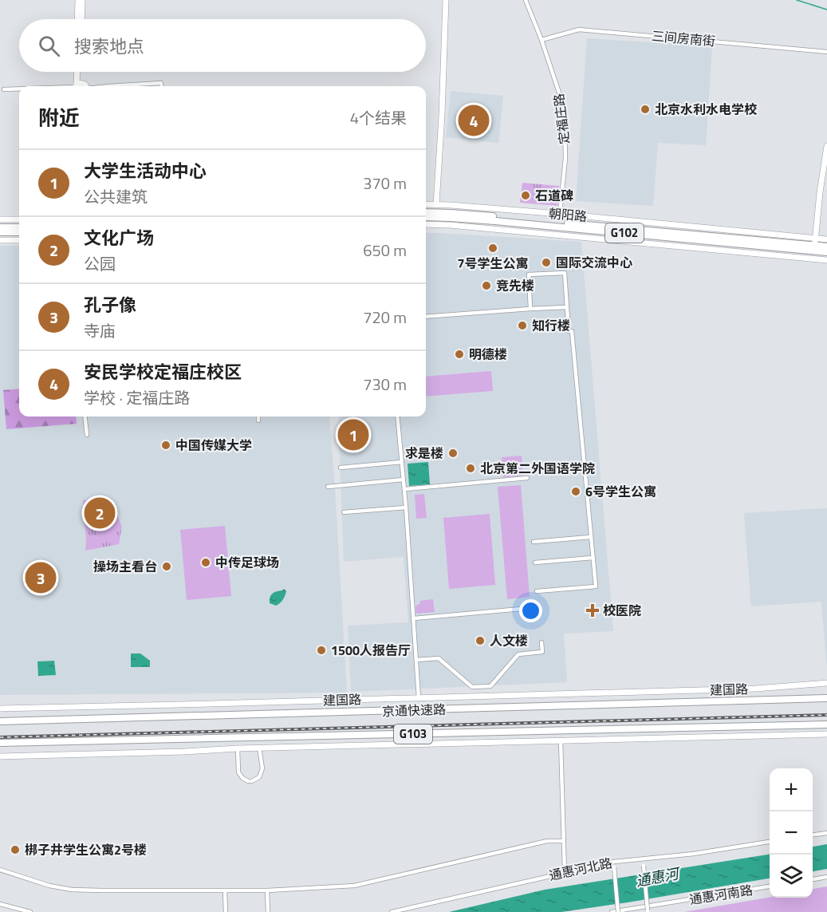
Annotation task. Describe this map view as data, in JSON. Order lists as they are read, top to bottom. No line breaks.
{"streets":{"highway":["朝阳路","G102","京通快速路","G103"],"main road":["建国路"],"street":["三间房南街","定福庄路","通惠河北路","通惠河南路"]},"crossings":[["三间房南街","定福庄路"],["定福庄路","朝阳路"]],"water":["通惠河"],"places":{"other":["北京水利水电学校","石道碑","7号学生公寓","国际交流中心","竞先楼","知行楼","明德楼","中国传媒大学","求是楼","北京第二外国语学院","6号学生公寓","中传足球场","操场主看台","人文楼","1500人报告厅","梆子井学生公寓2号楼"],"health":["校医院"]},"page":{"search":"搜索地点","heading":["附近","4个结果"],"pins":["4","1","2","3"],"list":[{"mark":"1","name":"大学生活动中心","note":"公共建筑","value":"370 m"},{"mark":"2","name":"文化广场","note":"公园","value":"650 m"},{"mark":"3","name":"孔子像","note":"寺庙","value":"720 m"},{"mark":"4","name":"安民学校定福庄校区","note":"学校 · 定福庄路","value":"730 m"}],"map_buttons":["+","−"]}}
